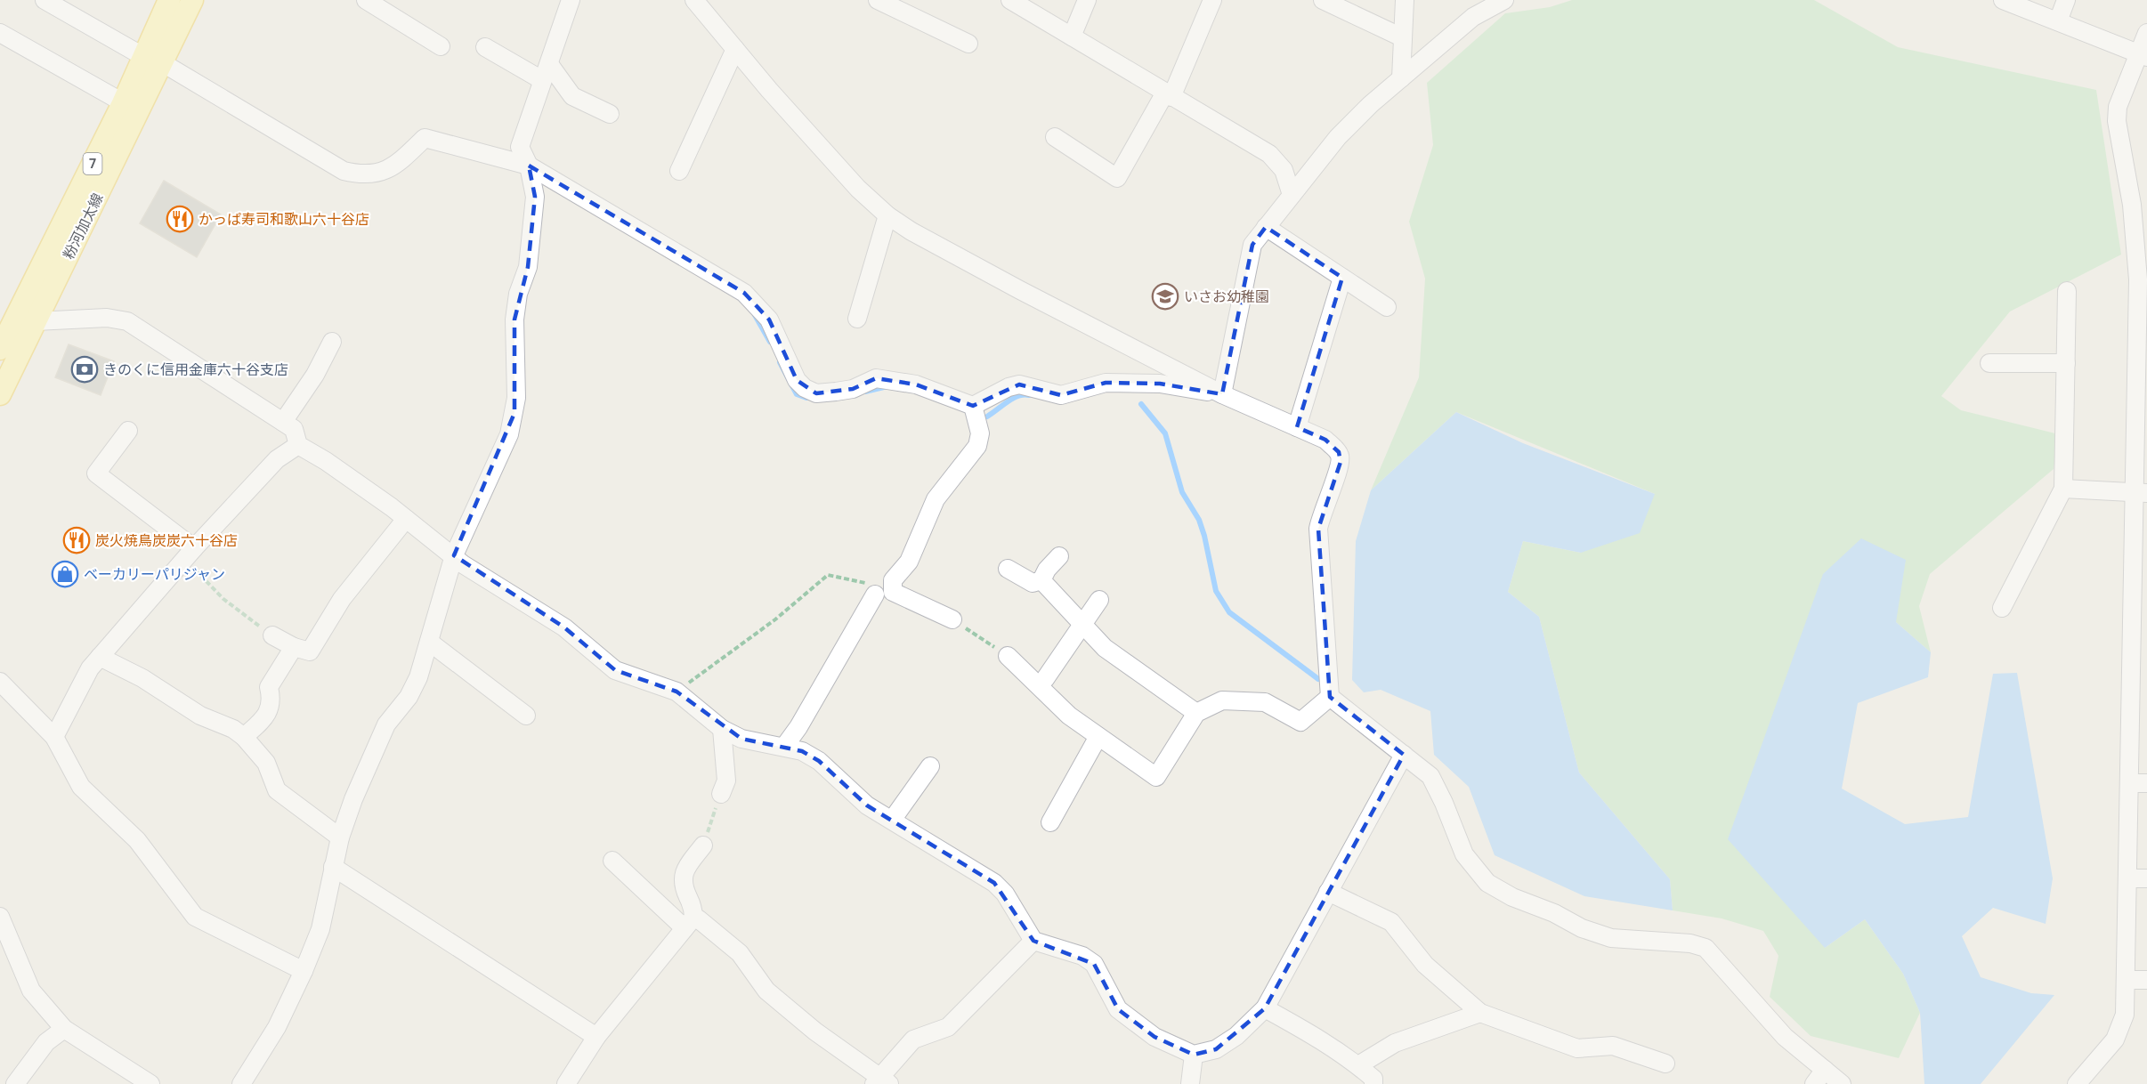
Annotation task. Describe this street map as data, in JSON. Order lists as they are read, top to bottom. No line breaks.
{"streets":{"main road":["7","粉河加太線"]},"places":{"restaurant":["かっぱ寿司和歌山六十谷店","炭火焼鳥炭炭六十谷店"],"school or university":["いさお幼稚園"],"bank":["きのくに信用金庫六十谷支店"],"shop":["ベーカリーパリジャン"]}}
